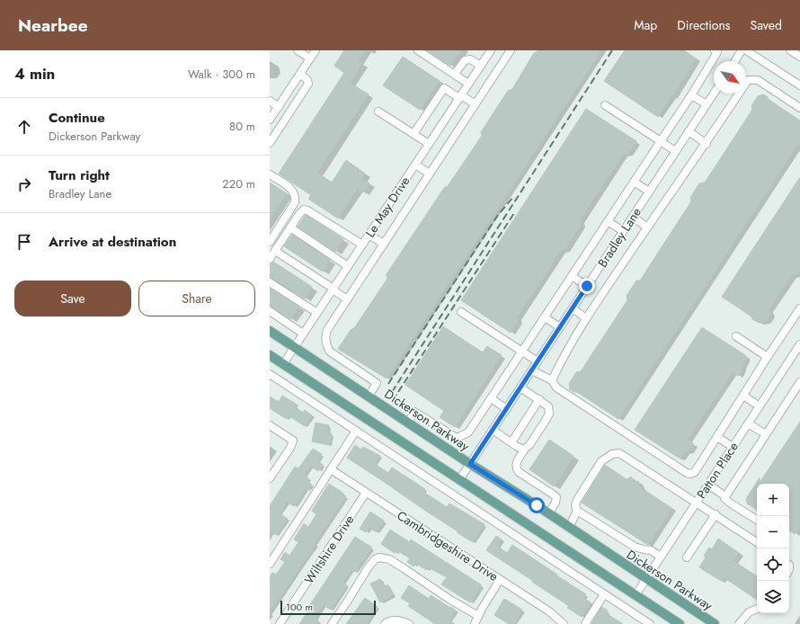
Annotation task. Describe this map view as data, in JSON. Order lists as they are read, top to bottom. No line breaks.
{"streets":{"main road":["Dickerson Parkway"],"street":["Le May Drive","Bradley Lane","Patton Place","Cambridgeshire Drive","Wiltshire Drive"]},"crossings":[["Le May Drive","Dickerson Parkway"],["Bradley Lane","Dickerson Parkway"],["Dickerson Parkway","Patton Place"],["Cambridgeshire Drive","Wiltshire Drive"]],"scale_bar":"100 m","north":"bottom right","page":{"header":"Nearbee","nav":["Map","Directions","Saved"],"heading":["4 min","Walk · 300 m"],"list":[["Continue","Dickerson Parkway","80 m"],["Turn right","Bradley Lane","220 m"],"Arrive at destination"],"buttons":["Save","Share"],"map_buttons":["+","−"],"scale":"100 m"}}
